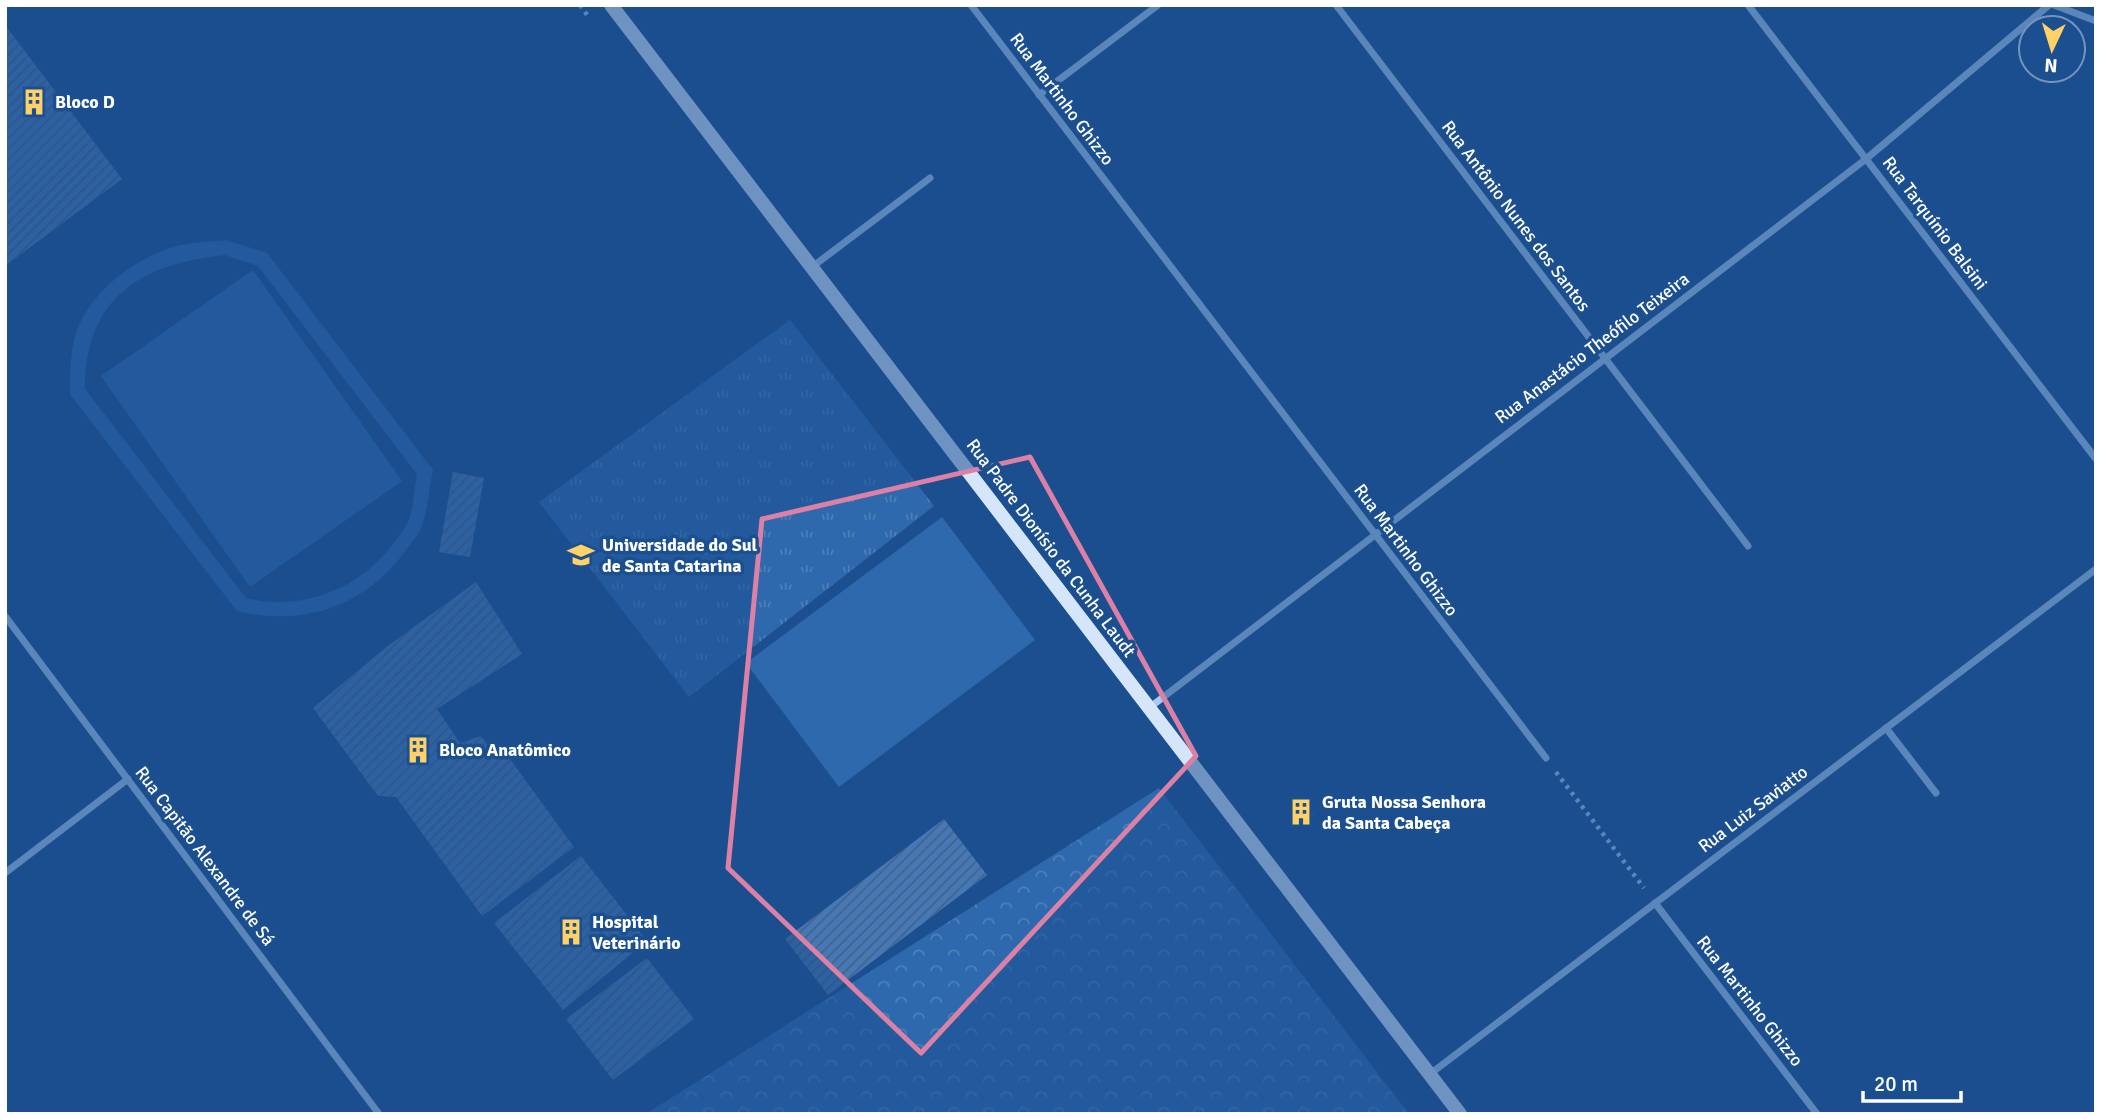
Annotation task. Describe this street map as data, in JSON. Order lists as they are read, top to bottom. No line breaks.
{"streets":{"street":["Rua Martinho Ghizzo","Rua Antônio Nunes dos Santos","Rua Tarquínio Balsini","Rua Anastácio Theófilo Teixeira","Rua Padre Dionísio da Cunha Laudt","Rua Luiz Saviatto","Rua Capitão Alexandre de Sá"]},"crossings":[["Rua Martinho Ghizzo","Rua Anastácio Theófilo Teixeira"],["Rua Martinho Ghizzo","Rua Luiz Saviatto"],["Rua Antônio Nunes dos Santos","Rua Anastácio Theófilo Teixeira"],["Rua Tarquínio Balsini","Rua Anastácio Theófilo Teixeira"],["Rua Anastácio Theófilo Teixeira","Rua Padre Dionísio da Cunha Laudt"],["Rua Padre Dionísio da Cunha Laudt","Rua Luiz Saviatto"]],"places":{"building":["Bloco D","Bloco Anatômico","Gruta Nossa Senhora da Santa Cabeça","Hospital Veterinário"],"school or university":["Universidade do Sul de Santa Catarina"]},"scale_bar":"20 m","north":"bottom"}
